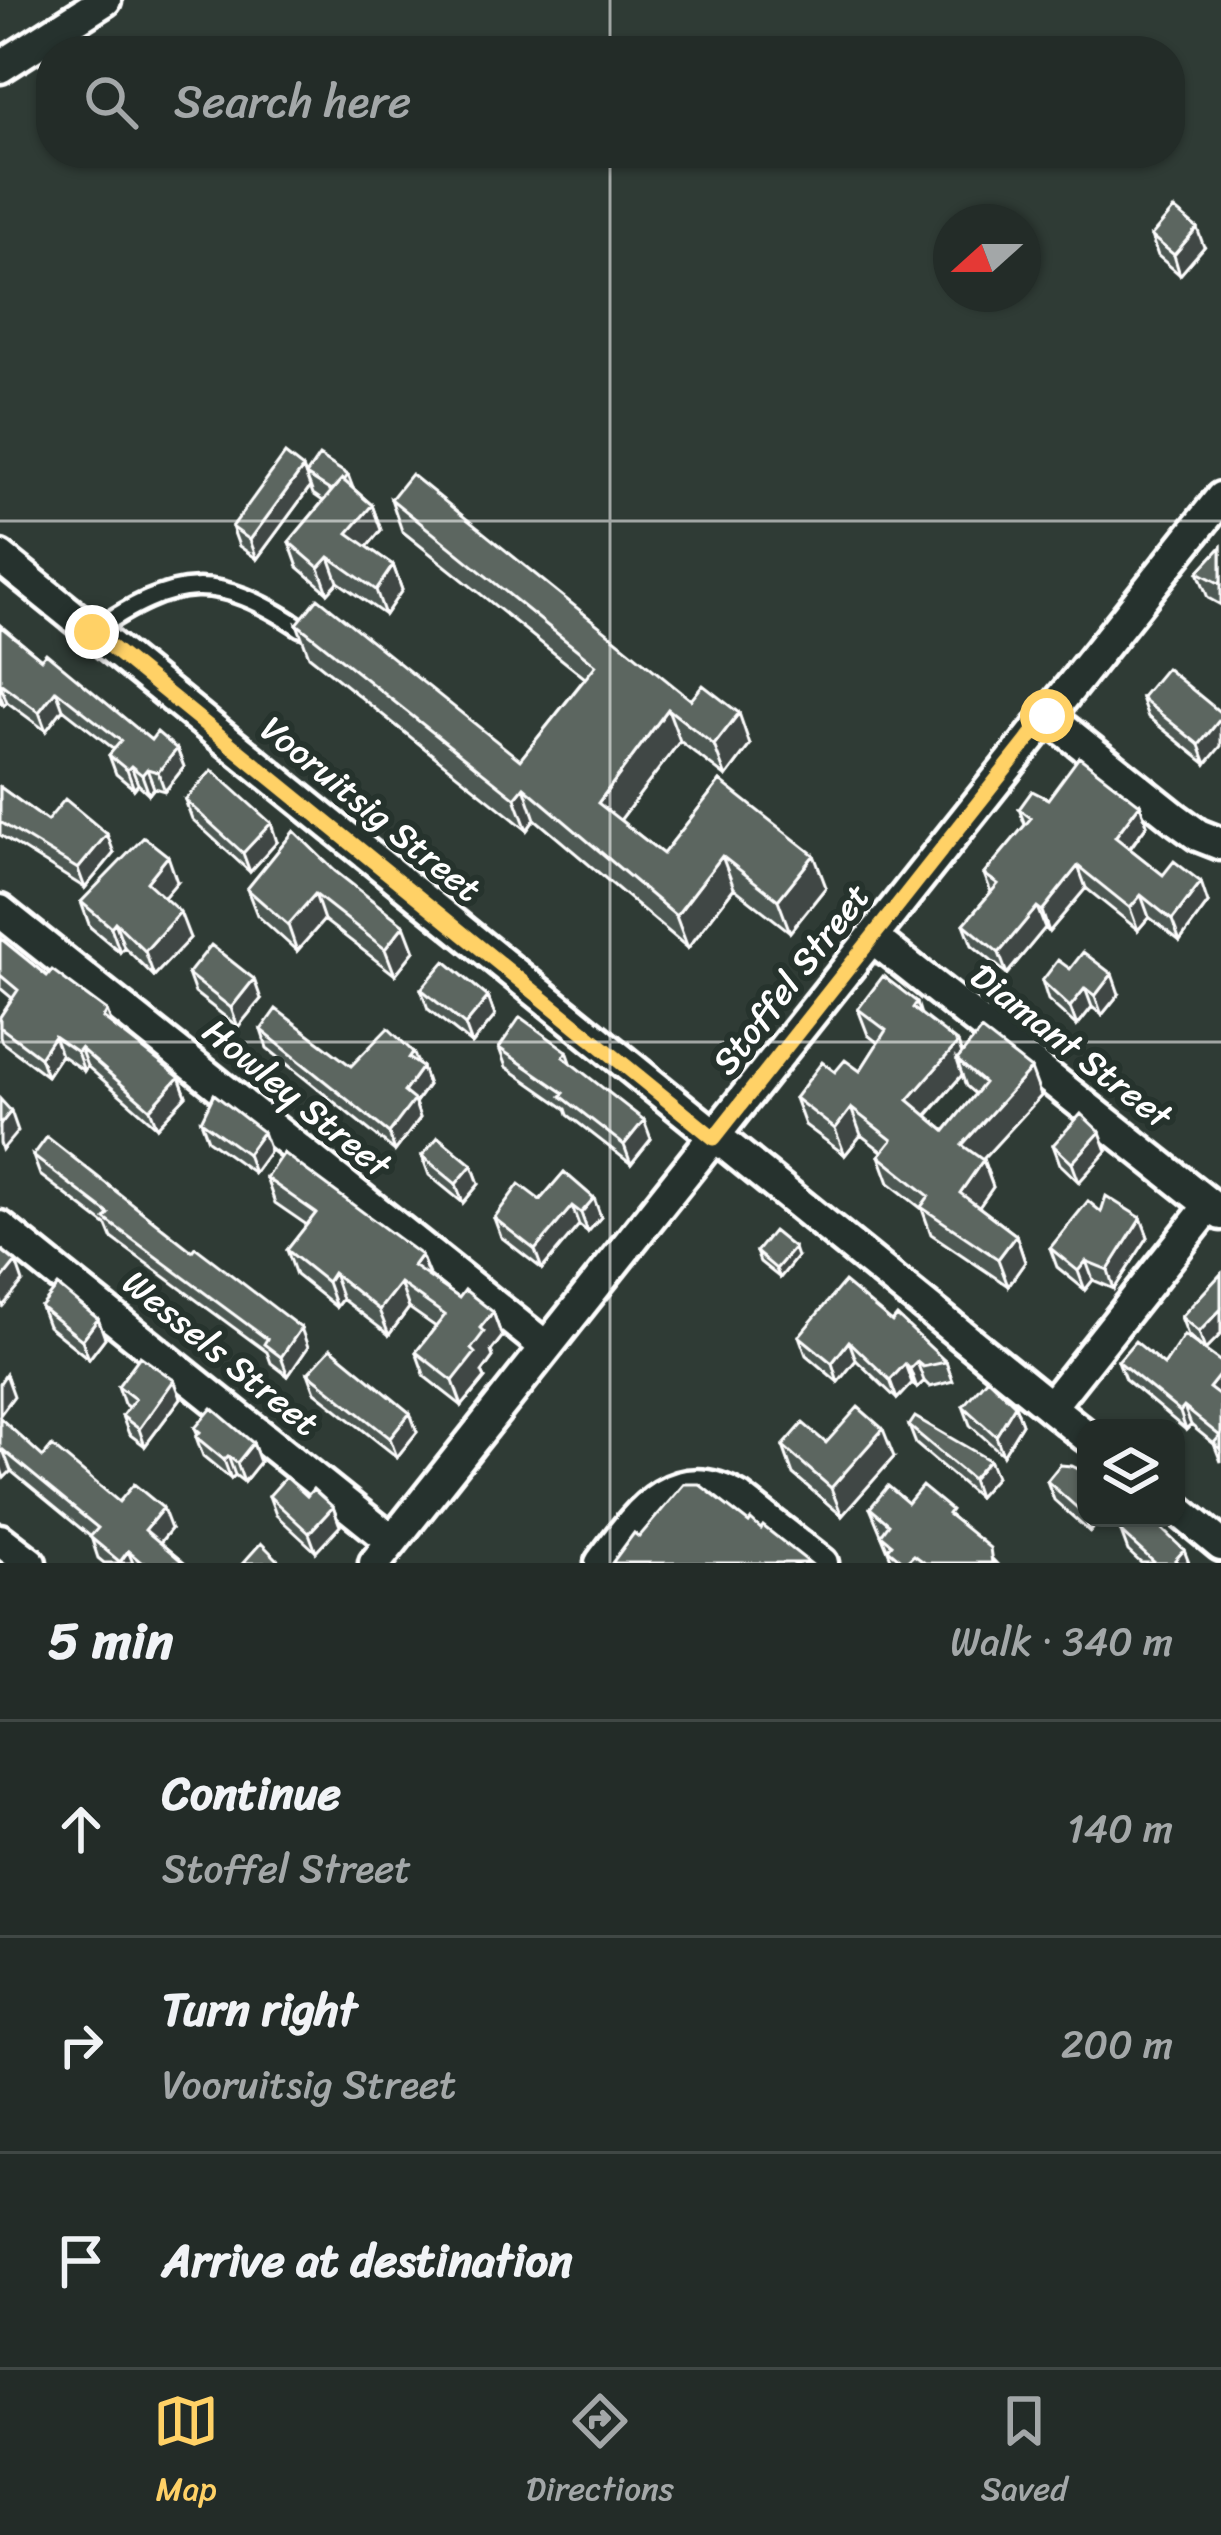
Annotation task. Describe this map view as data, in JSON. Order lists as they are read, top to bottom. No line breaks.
{"streets":{"street":["Vooruitsig Street","Stoffel Street","Diamant Street","Howley Street","Wessels Street"]},"crossings":[["Vooruitsig Street","Stoffel Street"],["Stoffel Street","Diamant Street"],["Stoffel Street","Howley Street"],["Stoffel Street","Wessels Street"]],"north":"left","page":{"search":"Search here","heading":["5 min","Walk · 340 m"],"list":[["Continue","Stoffel Street","140 m"],["Turn right","Vooruitsig Street","200 m"],"Arrive at destination"],"nav":["Map","Directions","Saved"]}}
